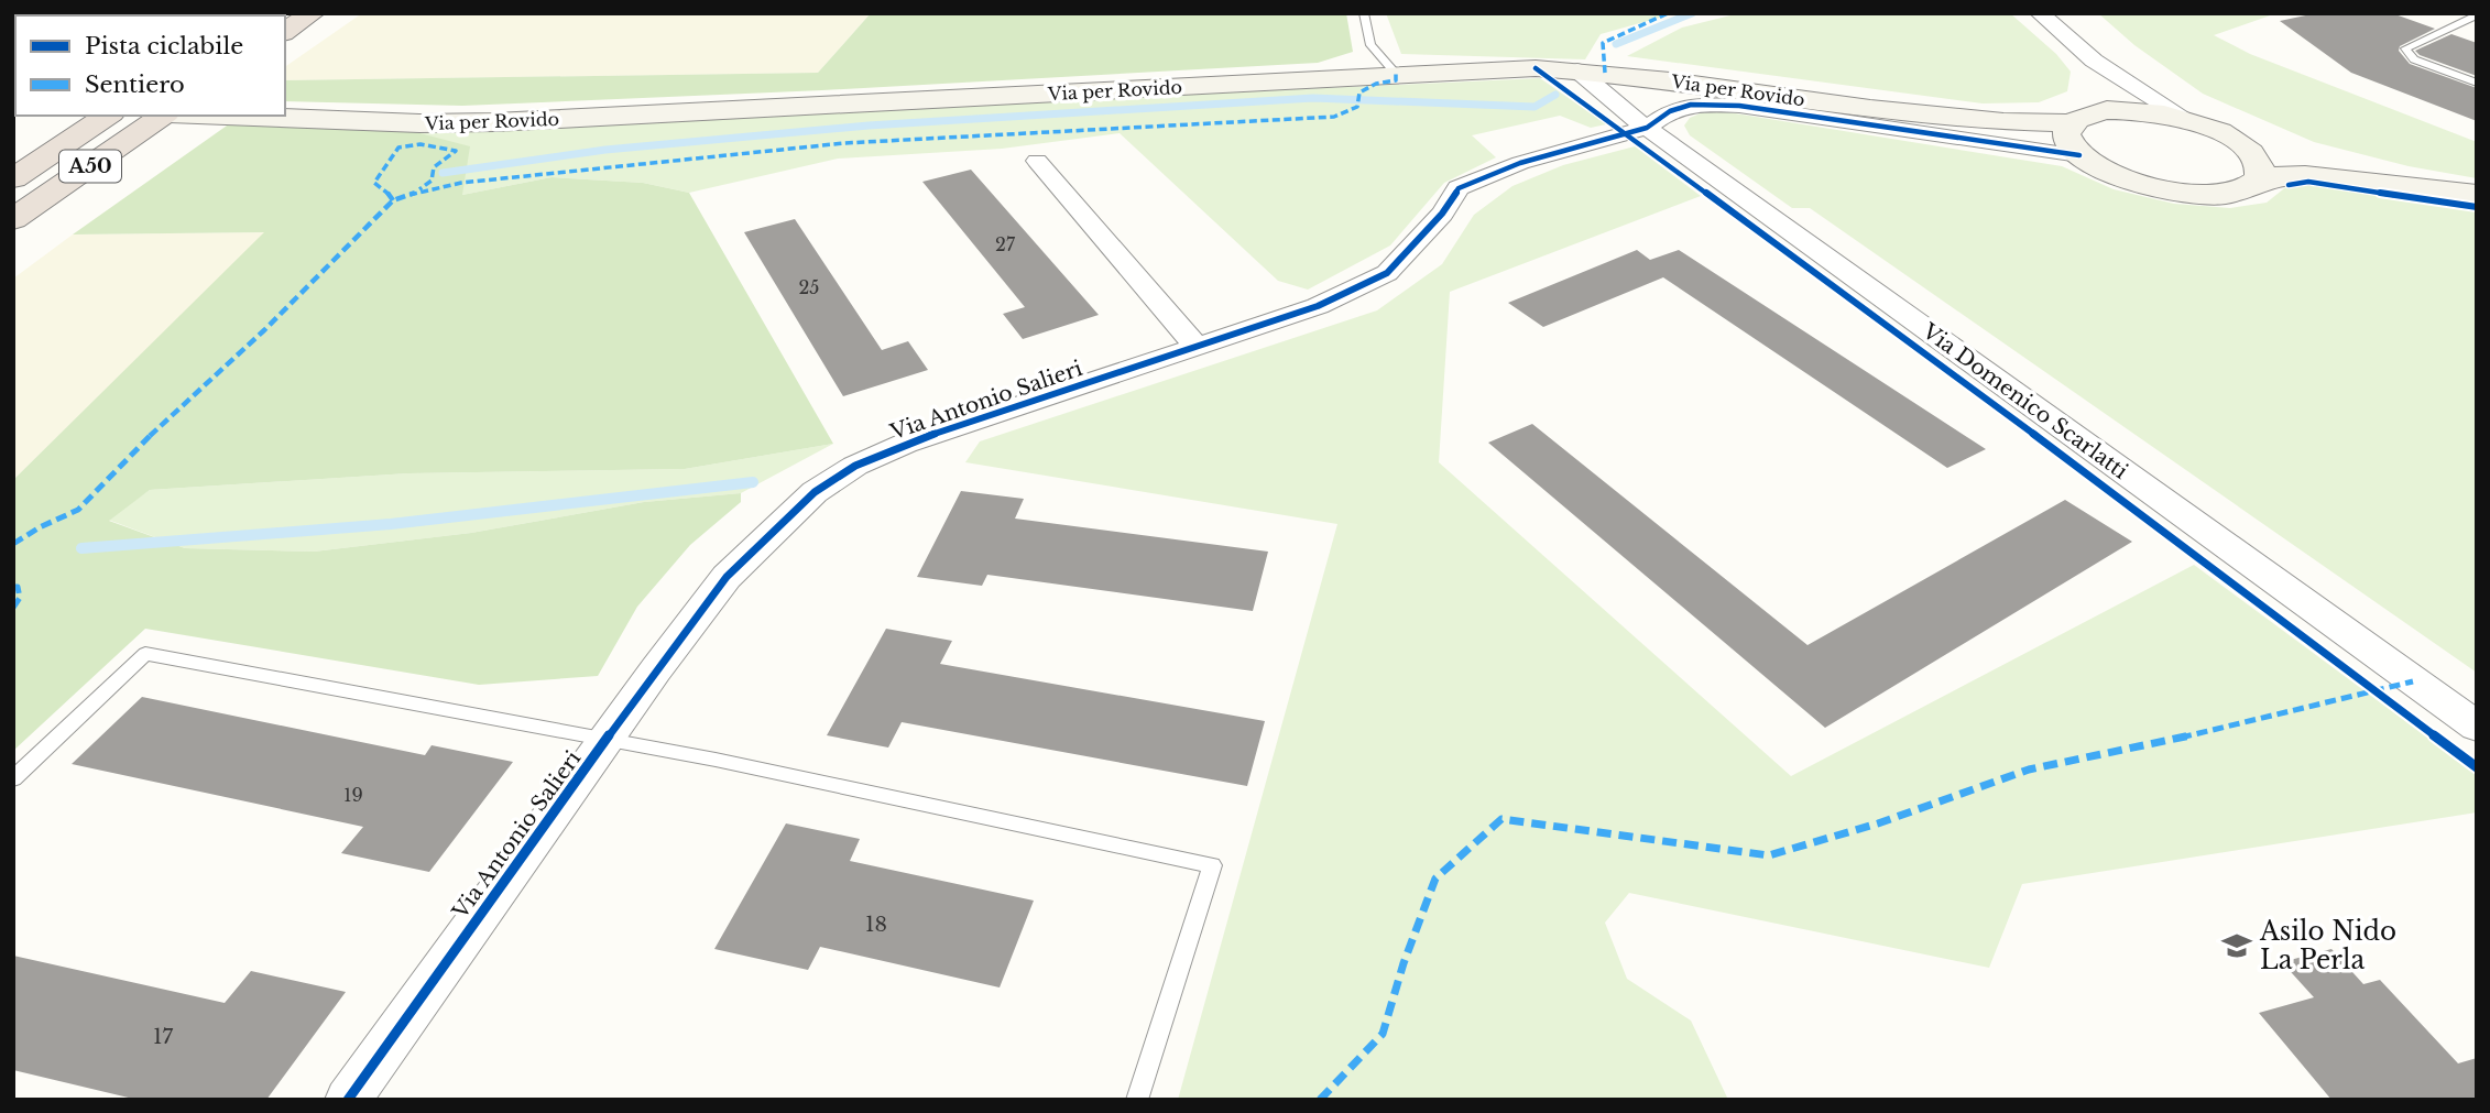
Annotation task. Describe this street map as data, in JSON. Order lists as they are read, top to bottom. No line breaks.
{"streets":{"highway":["A50"],"street":["Via per Rovido","Via Antonio Salieri","Via Domenico Scarlatti"]},"crossings":[["Via per Rovido","Via Antonio Salieri"],["Via per Rovido","Via Domenico Scarlatti"],["Via Antonio Salieri","Via Domenico Scarlatti"]],"places":{"school or university":["Asilo Nido La Perla"]},"house_numbers":["27","25","19","18","17"],"legend":["Pista ciclabile","Sentiero"]}
